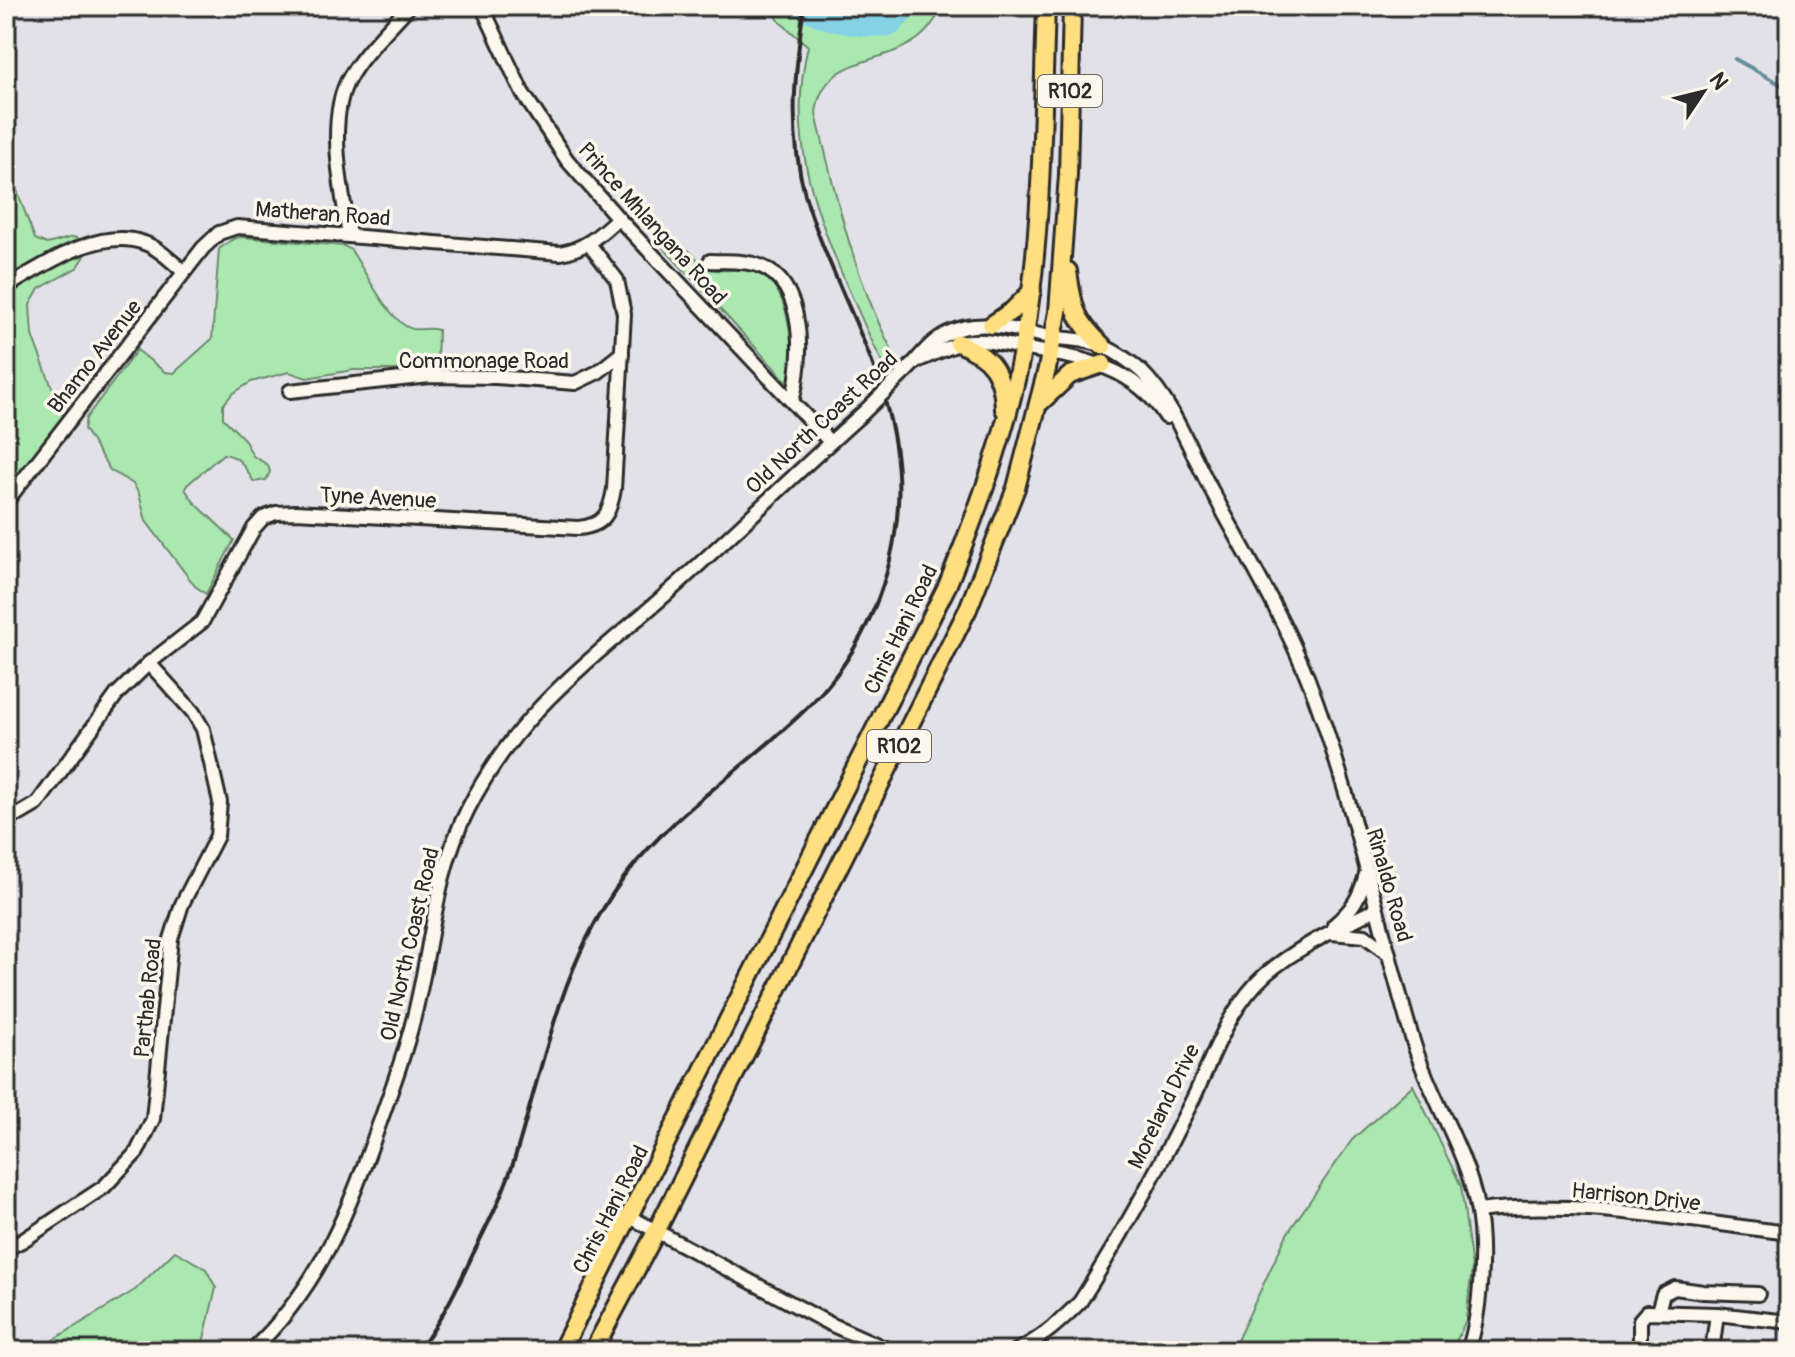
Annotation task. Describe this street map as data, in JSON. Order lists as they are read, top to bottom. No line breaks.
{"streets":{"main road":["R102","Chris Hani Road"],"street":["Matheran Road","Prince Mhlangana Road","Bhamo Avenue","Commonage Road","Old North Coast Road","Tyne Avenue","Rinaldo Road","Parthab Road","Moreland Drive","Harrison Drive"]},"crossings":[["R102","Rinaldo Road"],["Matheran Road","Prince Mhlangana Road"],["Matheran Road","Bhamo Avenue"],["Matheran Road","Tyne Avenue"],["Prince Mhlangana Road","Old North Coast Road"],["Commonage Road","Tyne Avenue"],["Old North Coast Road","Chris Hani Road"],["Old North Coast Road","Rinaldo Road"],["Tyne Avenue","Parthab Road"],["Chris Hani Road","Rinaldo Road"],["Rinaldo Road","Moreland Drive"],["Rinaldo Road","Harrison Drive"]],"north":"top right"}
